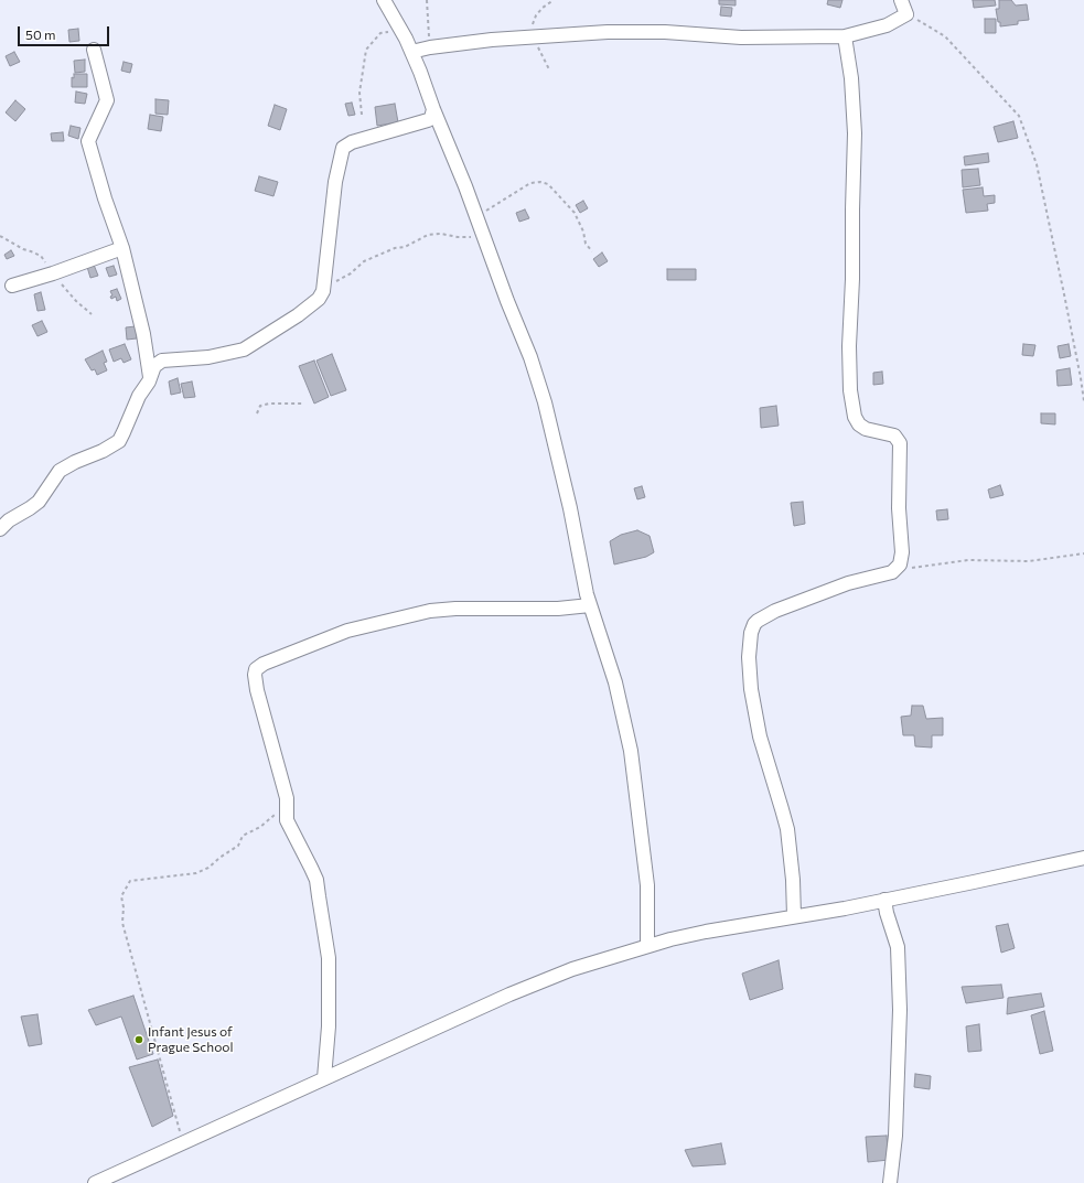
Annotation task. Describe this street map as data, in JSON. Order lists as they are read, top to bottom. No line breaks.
{"places":["Infant Jesus of Prague School"],"scale_bar":"50 m"}
